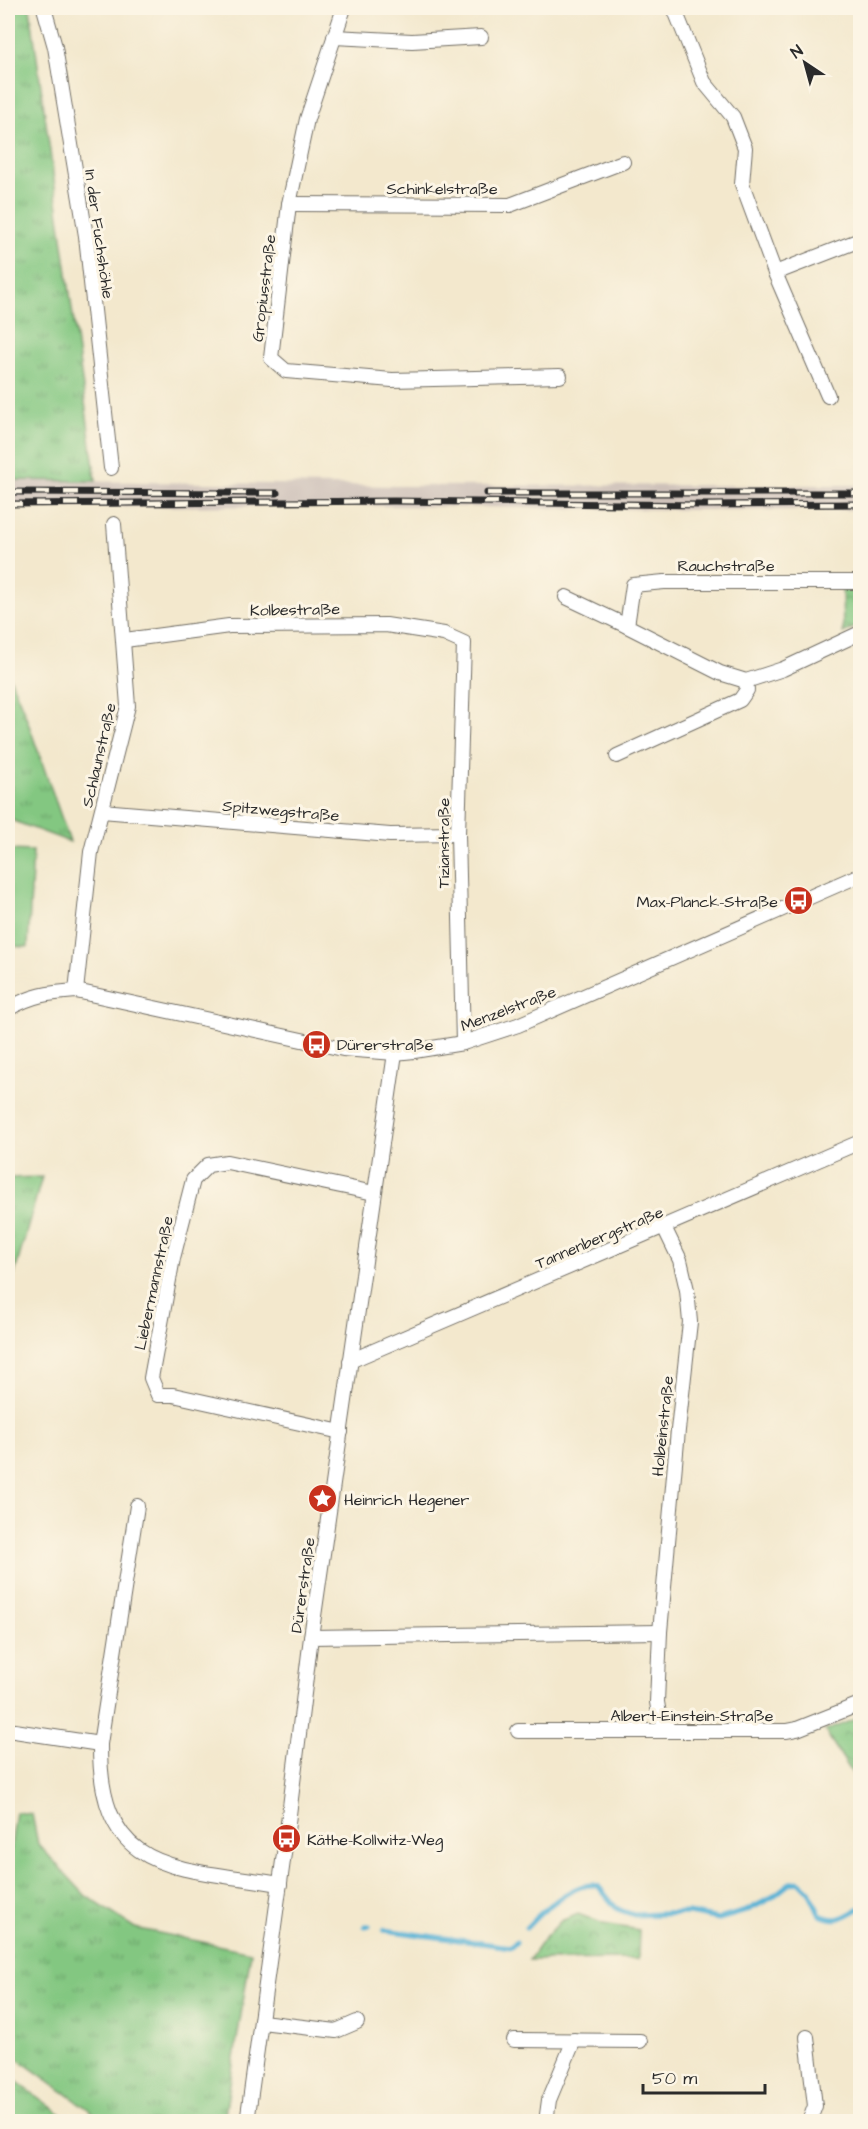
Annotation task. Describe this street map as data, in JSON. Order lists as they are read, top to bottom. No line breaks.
{"streets":{"street":["Schinkelstraße","In der Fuchshöhle","Gropiusstraße","Rauchstraße","Kolbestraße","Schlaunstraße","Spitzwegstraße","Tizianstraße","Menzelstraße","Tannenbergstraße","Liebermannstraße","Holbeinstraße","Dürerstraße","Albert-Einstein-Straße"]},"crossings":[["Schinkelstraße","Gropiusstraße"],["Kolbestraße","Schlaunstraße"],["Kolbestraße","Tizianstraße"],["Schlaunstraße","Spitzwegstraße"],["Schlaunstraße","Menzelstraße"],["Spitzwegstraße","Tizianstraße"],["Tizianstraße","Menzelstraße"],["Menzelstraße","Dürerstraße"],["Tannenbergstraße","Holbeinstraße"],["Tannenbergstraße","Dürerstraße"],["Liebermannstraße","Dürerstraße"],["Holbeinstraße","Albert-Einstein-Straße"]],"places":{"bus stop":["Max-Planck-Straße","Dürerstraße","Käthe-Kollwitz-Weg"],"place":["Heinrich Hegener"]},"scale_bar":"50 m","north":"top left"}
